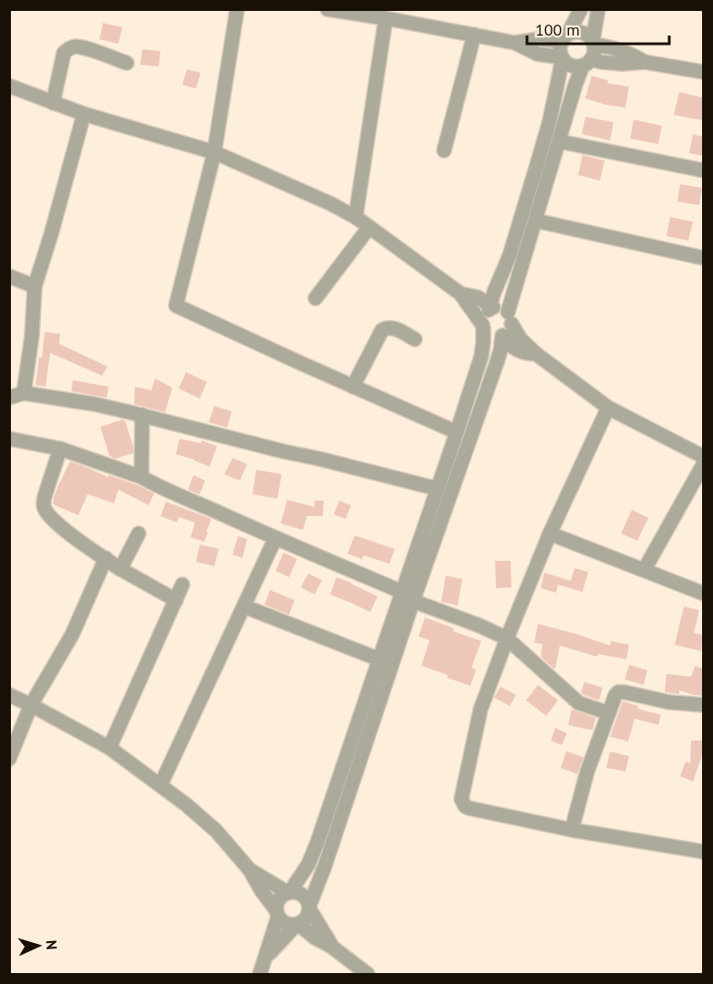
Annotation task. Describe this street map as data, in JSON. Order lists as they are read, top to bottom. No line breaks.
{"scale_bar":"100 m","north":"right"}
